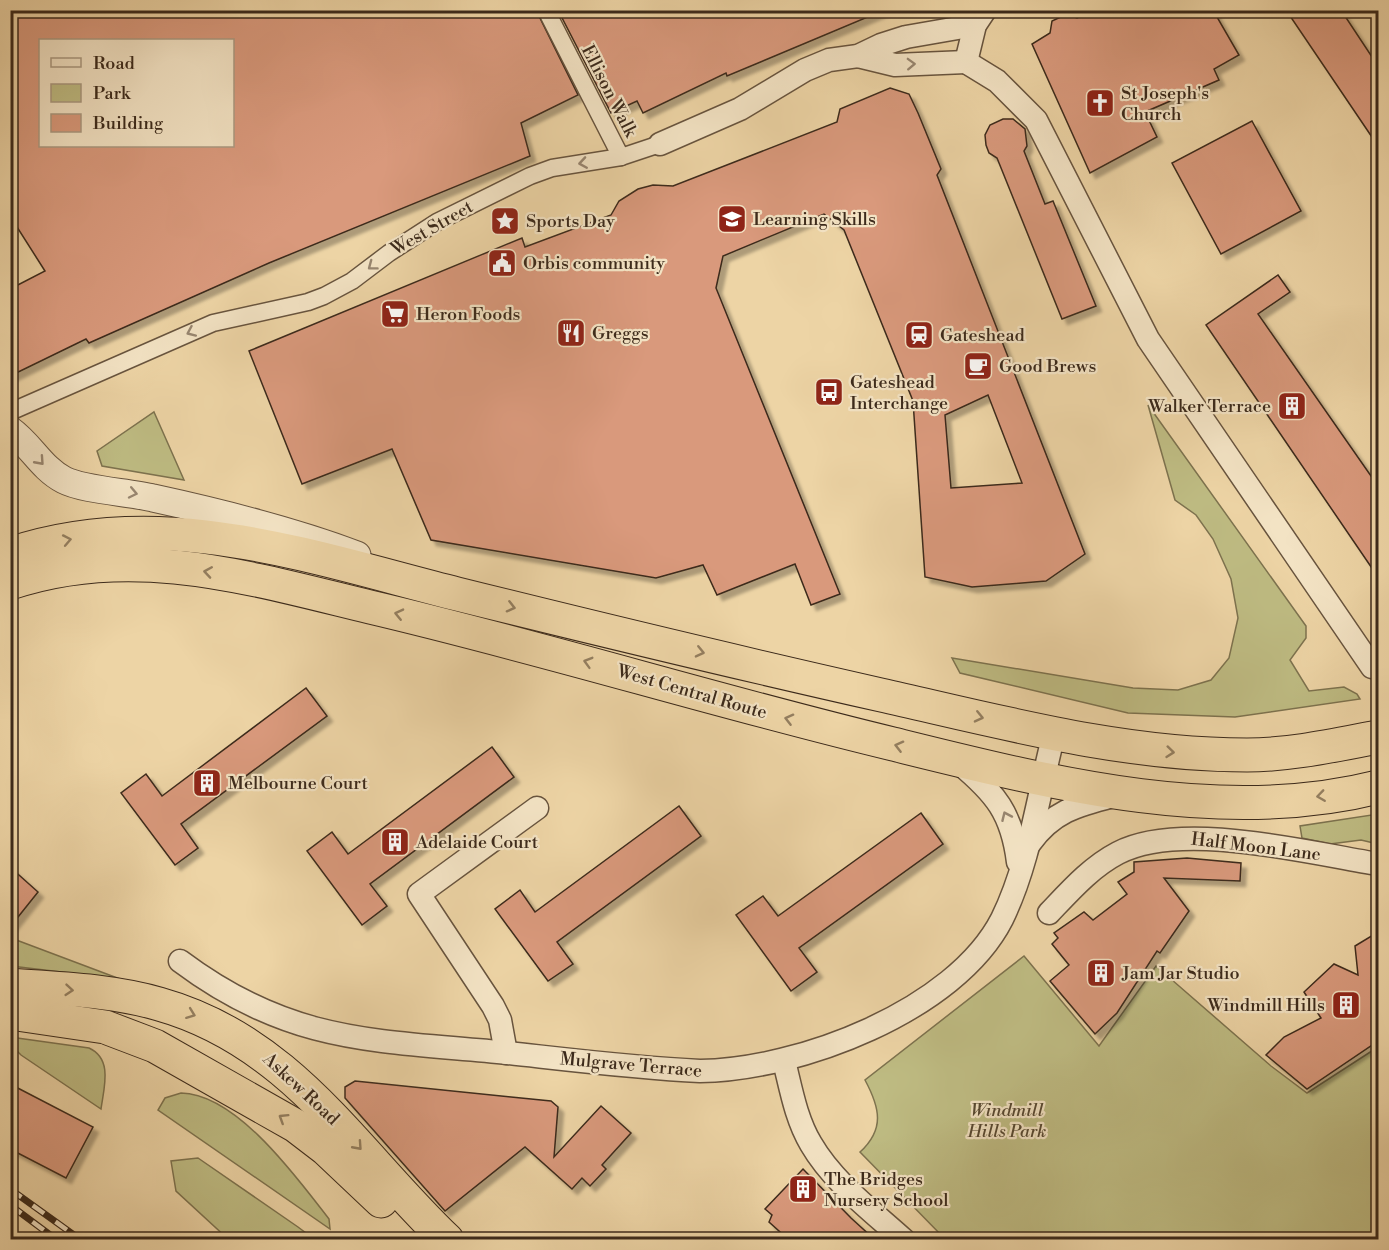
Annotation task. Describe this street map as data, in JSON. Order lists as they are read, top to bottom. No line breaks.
{"streets":{"highway":["West Central Route","Askew Road"],"street":["Ellison Walk","West Street","Half Moon Lane","Mulgrave Terrace"]},"crossings":[["Ellison Walk","West Street"],["West Central Route","Mulgrave Terrace"]],"parks":["Windmill Hills Park"],"places":{"church":["St Joseph's Church"],"school or university":["Learning Skills"],"place":["Sports Day"],"public building":["Orbis community"],"supermarket":["Heron Foods"],"restaurant":["Greggs"],"station":["Gateshead"],"cafe":["Good Brews"],"bus stop":["Gateshead Interchange"],"building":["Walker Terrace","Melbourne Court","Adelaide Court","Jam Jar Studio","Windmill Hills","The Bridges Nursery School"]},"legend":["Road","Park","Building"]}
